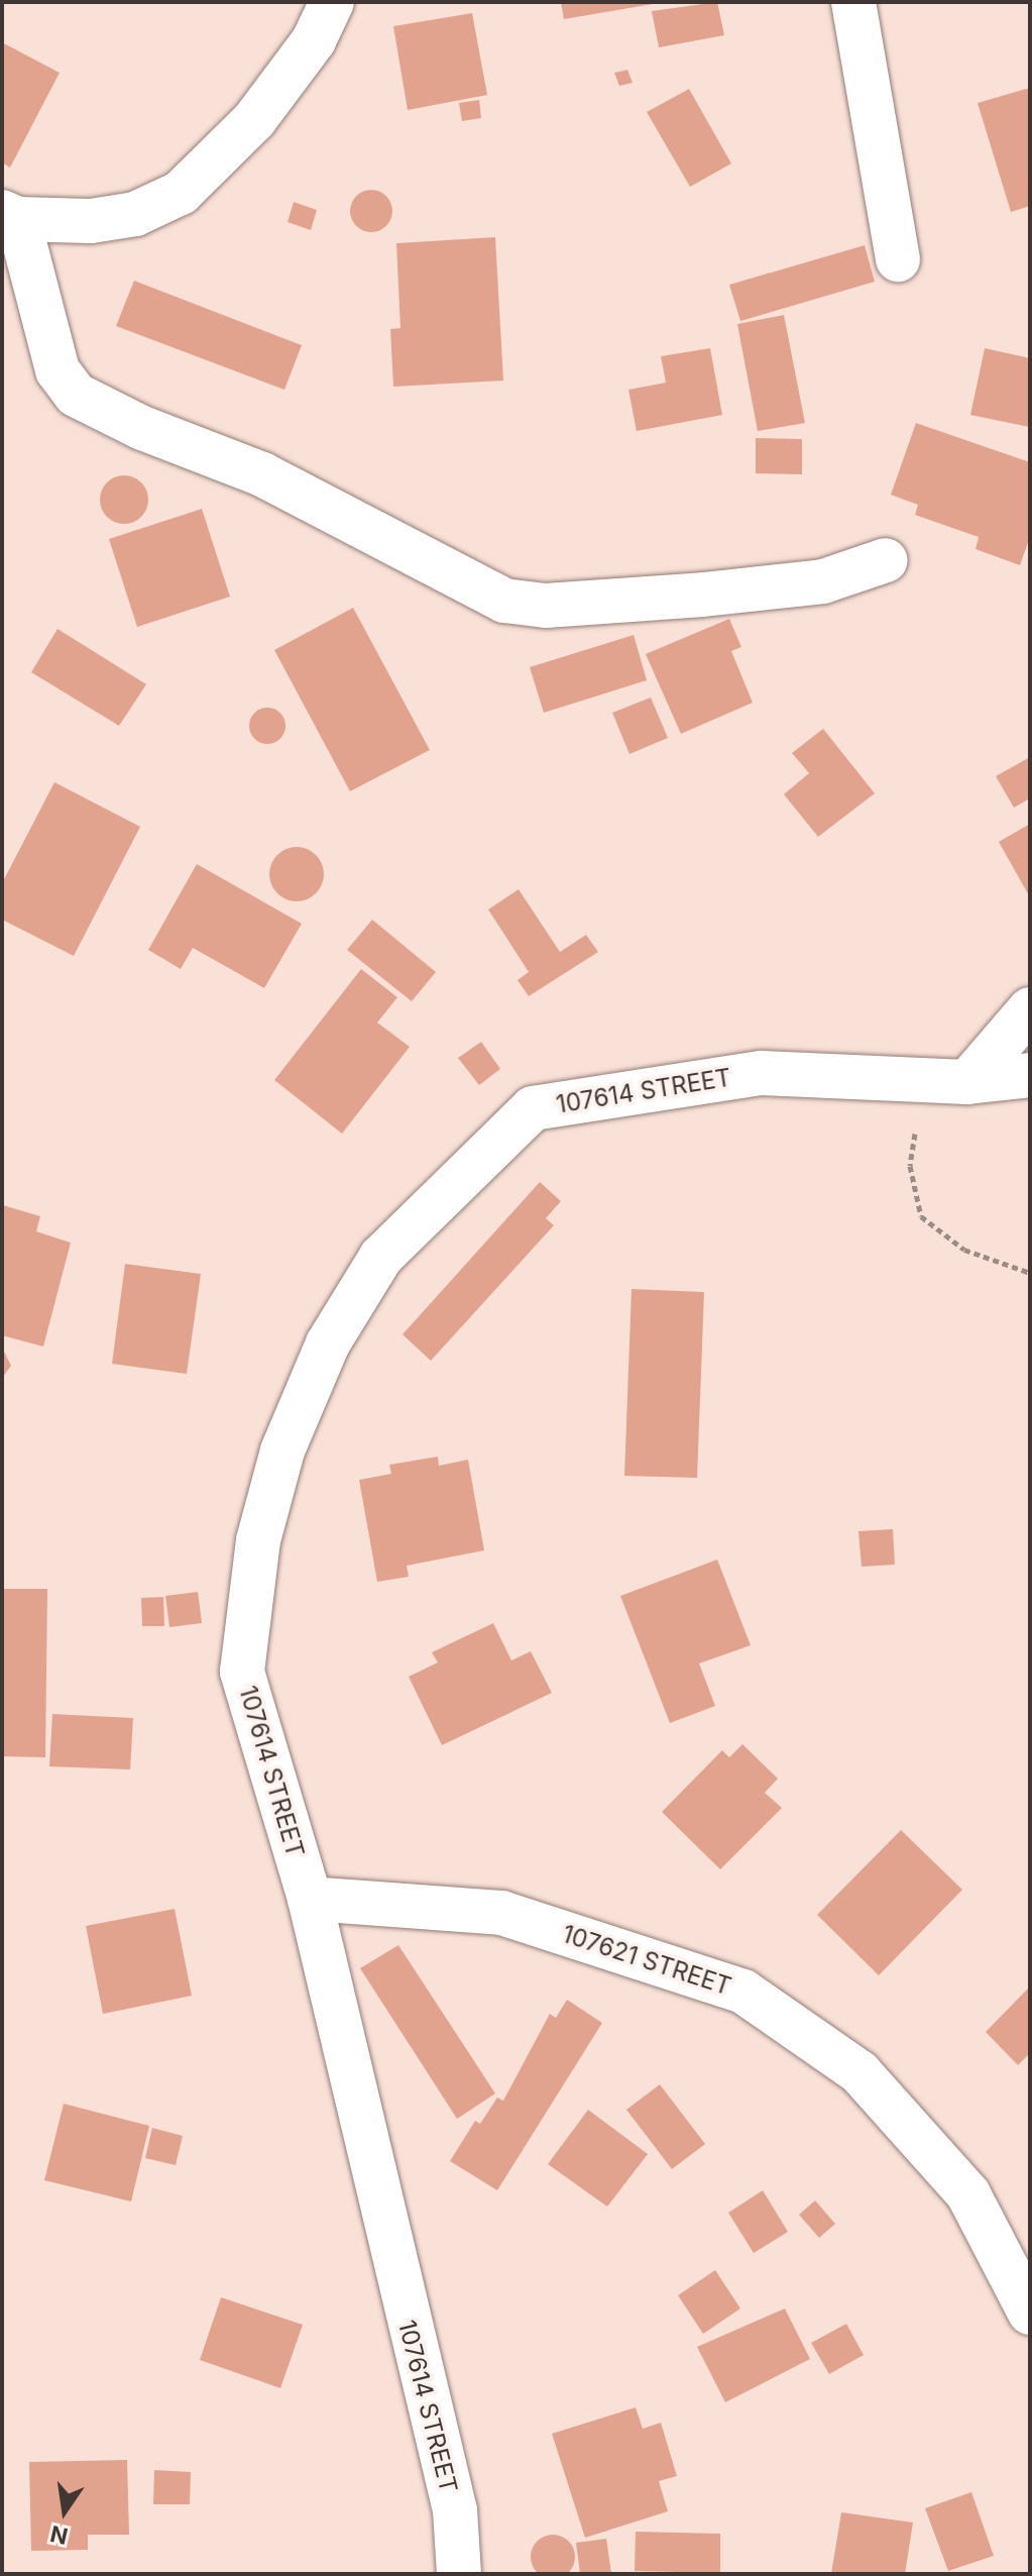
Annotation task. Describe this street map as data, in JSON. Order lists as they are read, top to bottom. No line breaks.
{"streets":{"street":["107614 STREET","107621 STREET"]},"crossings":[["107614 STREET","107621 STREET"]],"north":"bottom"}
